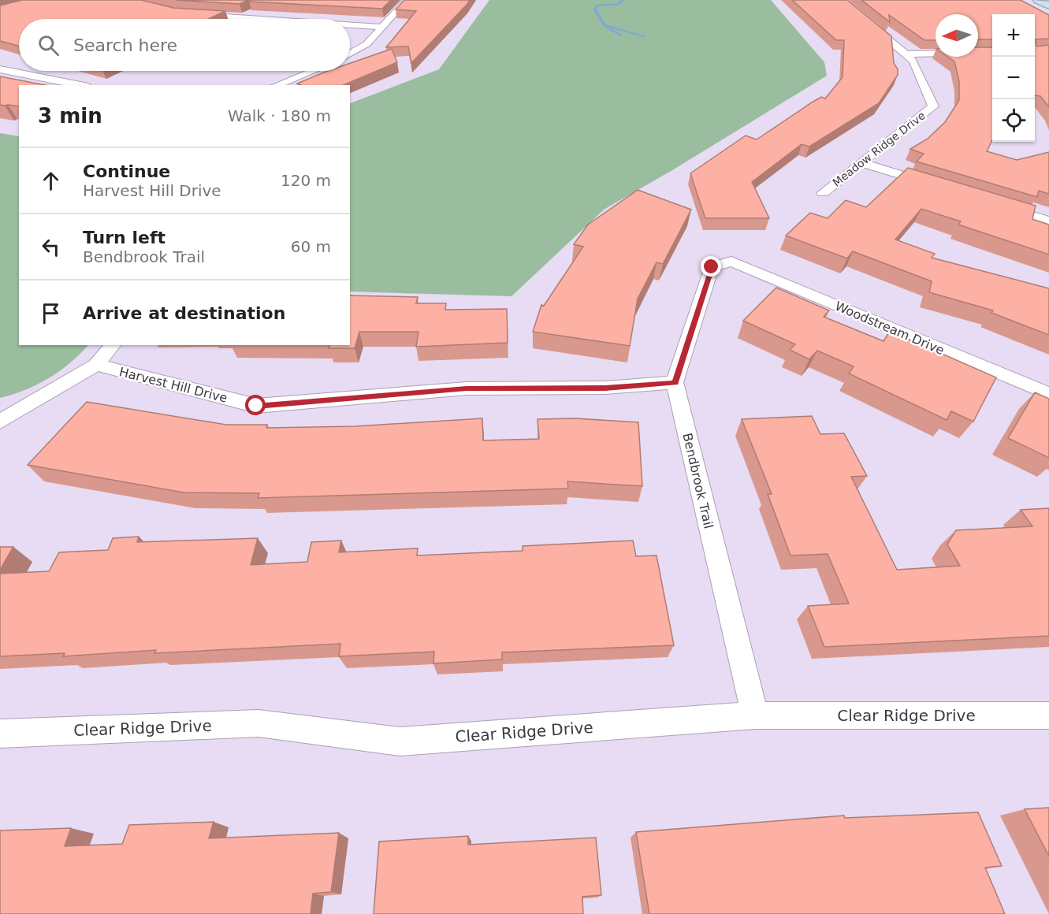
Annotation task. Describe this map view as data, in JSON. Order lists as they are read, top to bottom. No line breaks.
{"streets":{"street":["Meadow Ridge Drive","Woodstream Drive","Harvest Hill Drive","Bendbrook Trail","Clear Ridge Drive"]},"crossings":[["Woodstream Drive","Harvest Hill Drive"],["Woodstream Drive","Bendbrook Trail"],["Harvest Hill Drive","Bendbrook Trail"],["Bendbrook Trail","Clear Ridge Drive"]],"north":"left","page":{"map_buttons":["+","−"],"search":"Search here","heading":["3 min","Walk · 180 m"],"list":[["Continue","Harvest Hill Drive","120 m"],["Turn left","Bendbrook Trail","60 m"],"Arrive at destination"]}}
